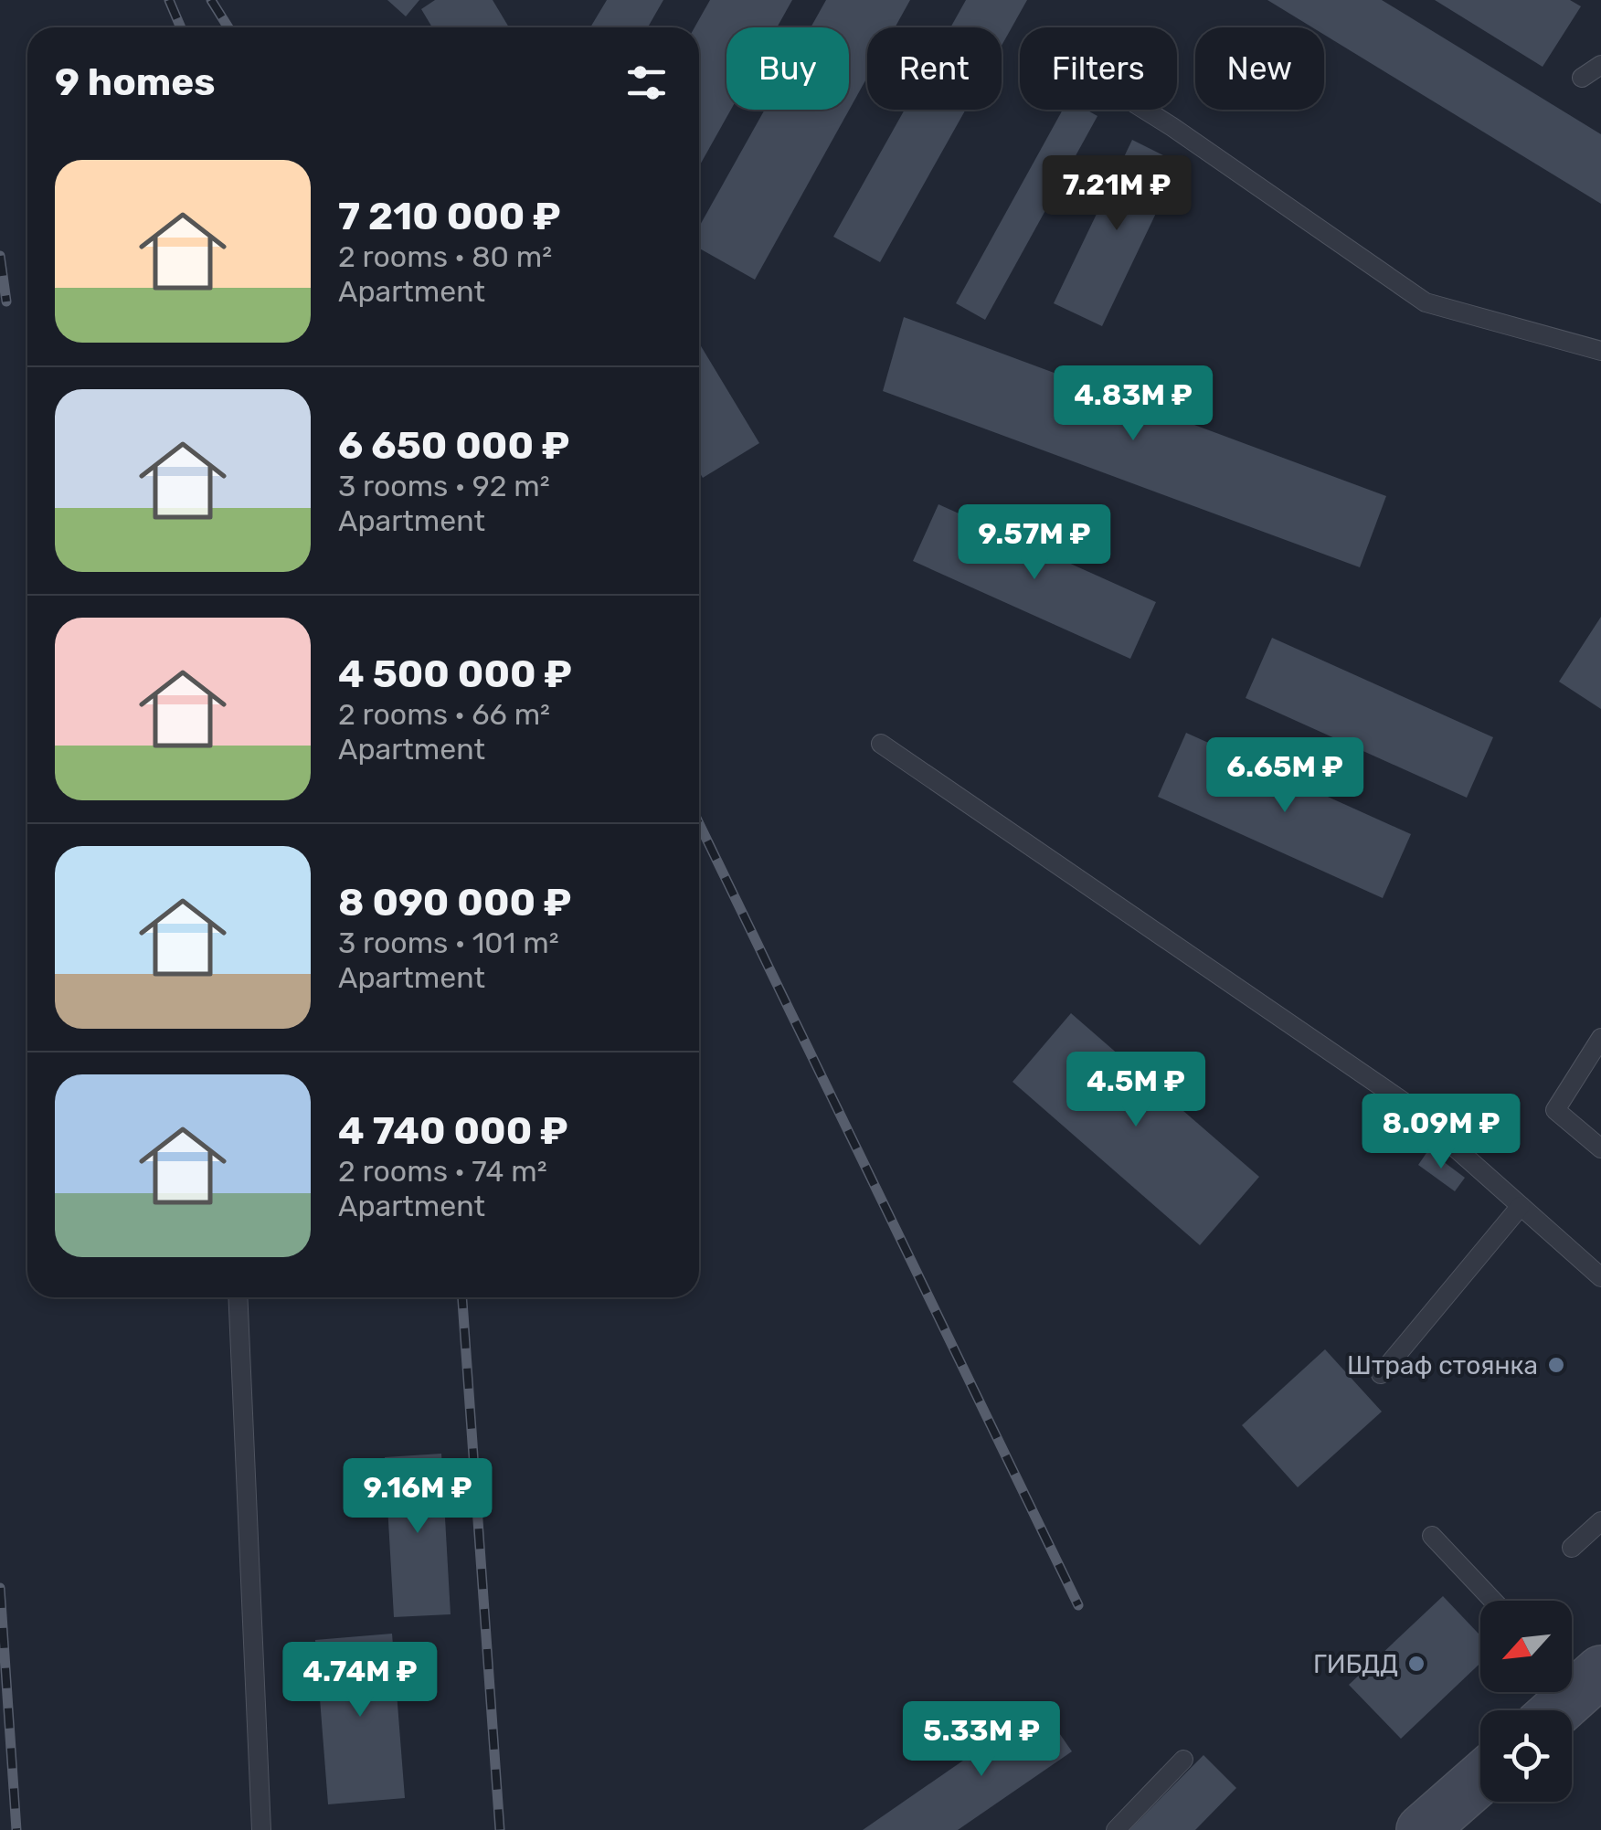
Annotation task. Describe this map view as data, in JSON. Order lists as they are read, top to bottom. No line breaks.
{"places":["Штраф стоянка","ГИБДД"],"north":"bottom left","page":{"chip":["Buy","Rent","Filters","New"],"heading":"9 homes","list":[{"name":"7 210 000 ₽","note":"2 rooms · 80 m² · Apartment"},{"name":"6 650 000 ₽","note":"3 rooms · 92 m² · Apartment"},{"name":"4 500 000 ₽","note":"2 rooms · 66 m² · Apartment"},{"name":"8 090 000 ₽","note":"3 rooms · 101 m² · Apartment"},{"name":"4 740 000 ₽","note":"2 rooms · 74 m² · Apartment"}],"price":["7.21M ₽","4.83M ₽","9.57M ₽","6.65M ₽","4.5M ₽","8.09M ₽","9.16M ₽","4.74M ₽","5.33M ₽"]}}
